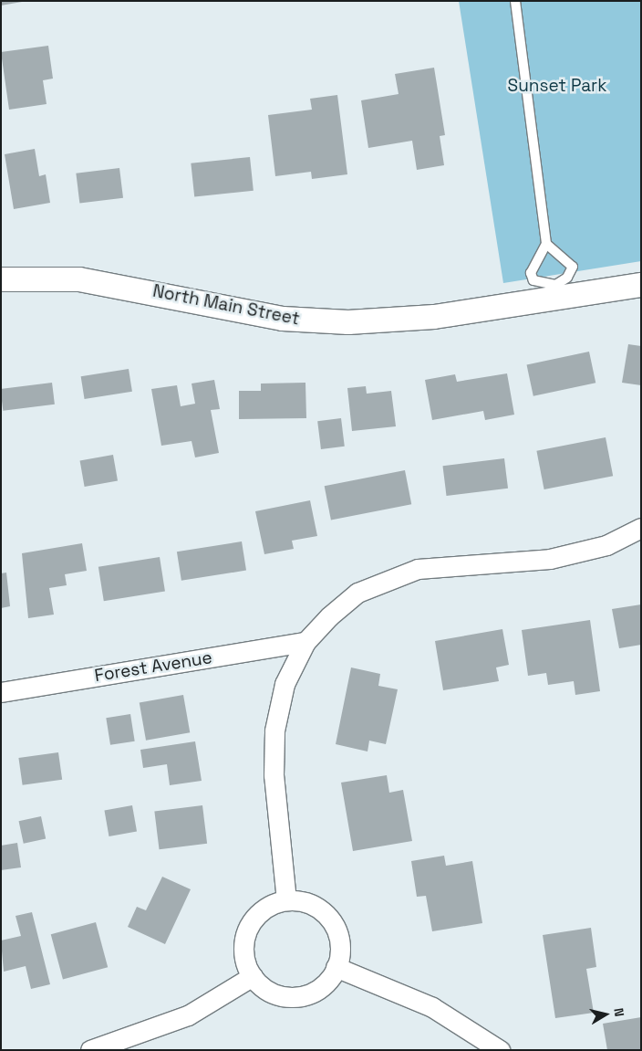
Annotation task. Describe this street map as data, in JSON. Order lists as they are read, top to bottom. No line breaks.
{"streets":{"street":["North Main Street","Forest Avenue"]},"parks":["Sunset Park"],"north":"right"}
